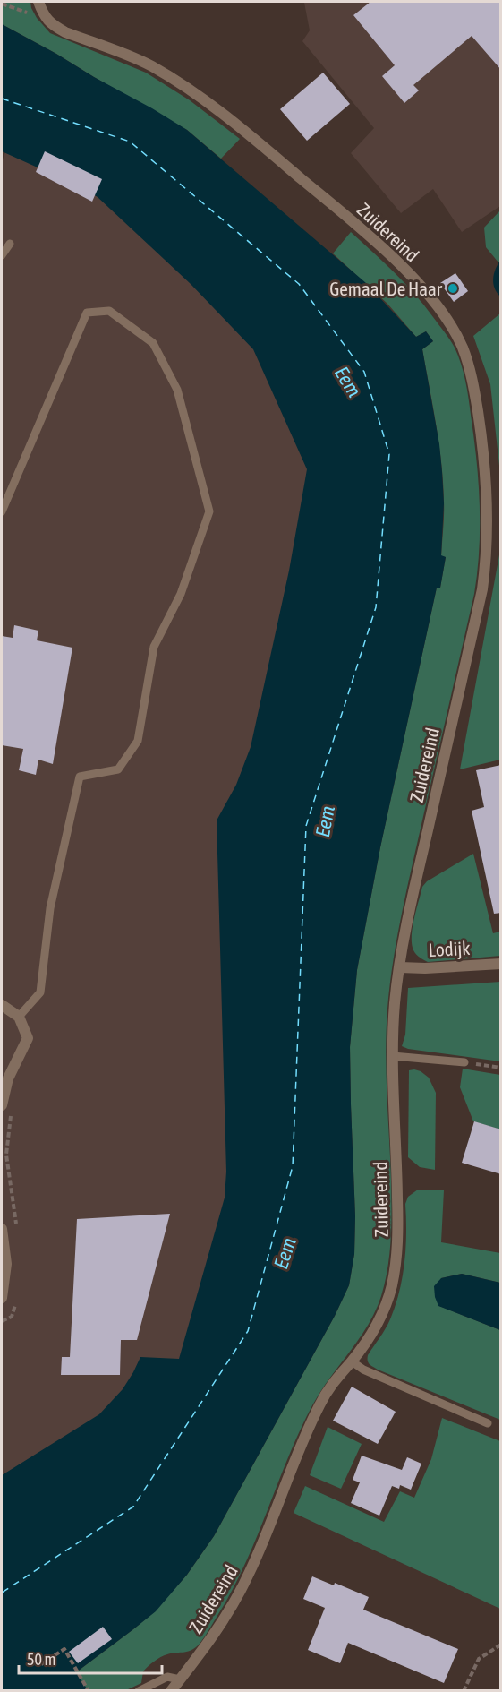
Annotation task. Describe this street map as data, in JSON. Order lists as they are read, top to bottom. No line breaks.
{"streets":{"street":["Zuidereind","Lodijk"]},"crossings":[["Zuidereind","Lodijk"]],"water":["Eem"],"places":["Gemaal De Haar"],"scale_bar":"50 m"}
